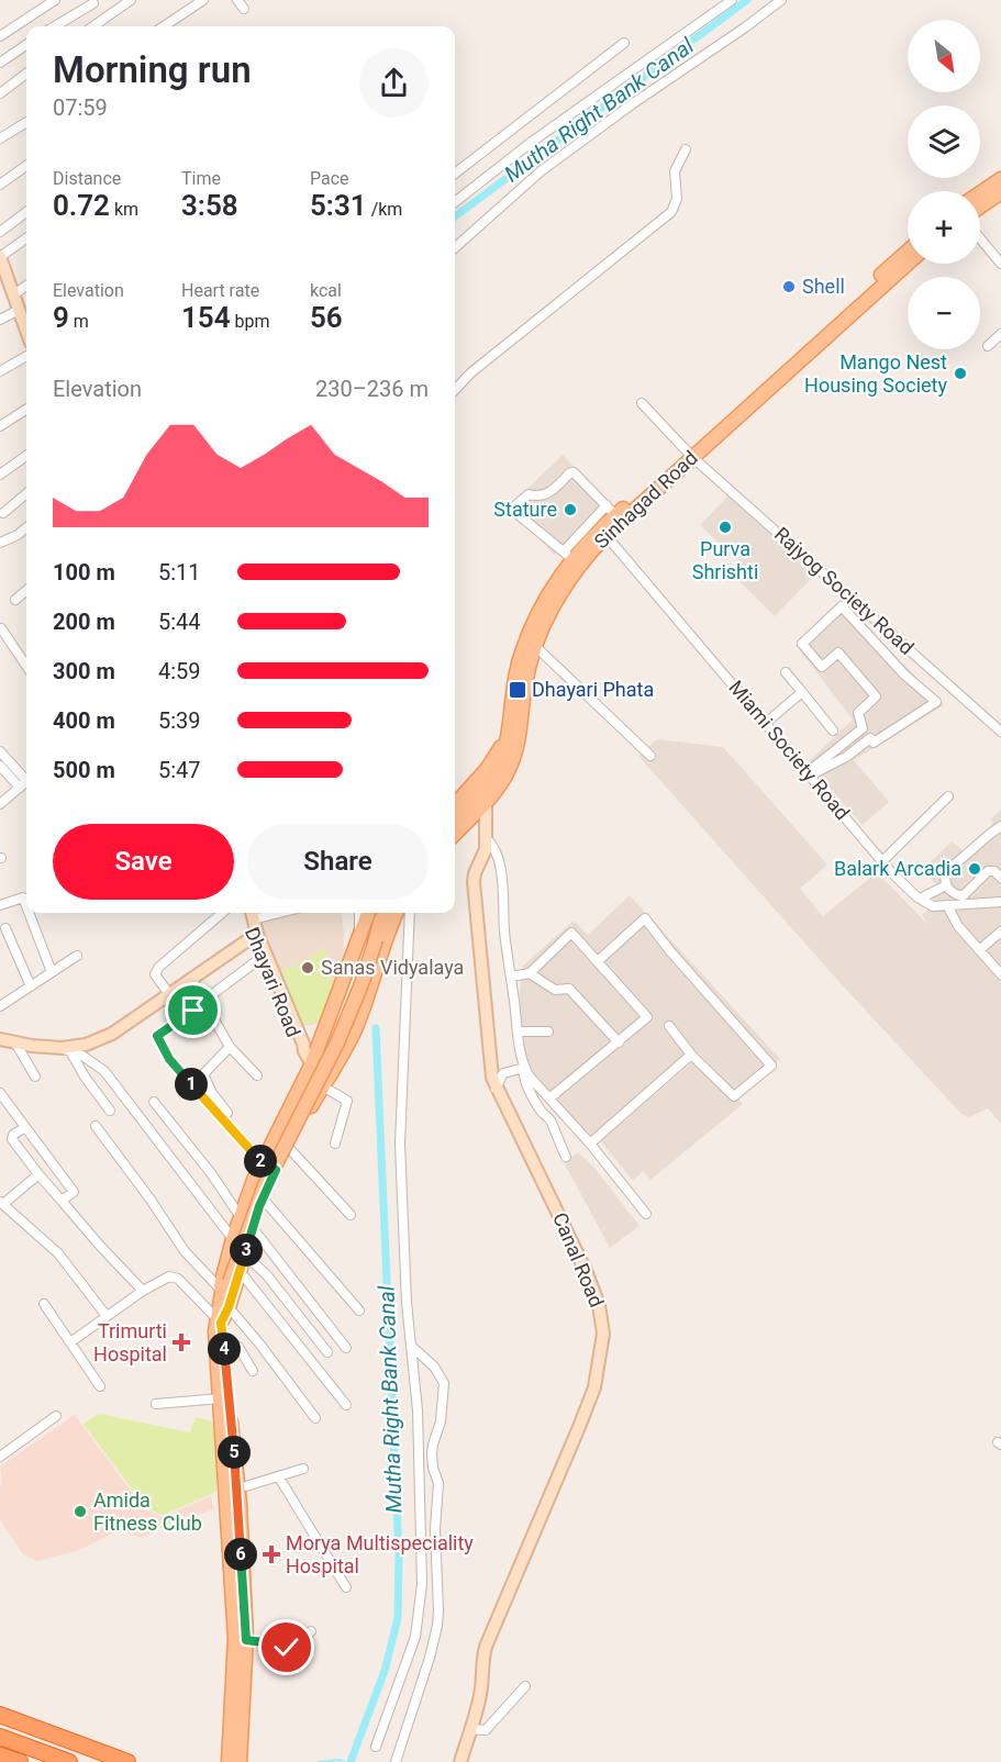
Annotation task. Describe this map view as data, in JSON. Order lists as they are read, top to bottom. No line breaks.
{"streets":{"main road":["Sinhagad Road"],"street":["Rajyog Society Road","Miami Society Road","Dhayari Road","Canal Road"]},"crossings":[["Sinhagad Road","Rajyog Society Road"],["Sinhagad Road","Miami Society Road"],["Sinhagad Road","Canal Road"]],"water":["Mutha Right Bank Canal"],"places":{"other":["Shell","Mango Nest Housing Society","Stature","Purva Shrishti","Balark Arcadia","Sanas Vidyalaya","Amida Fitness Club"],"transit":["Dhayari Phata"],"health":["Trimurti Hospital","Morya Multispeciality Hospital"]},"north":"bottom right","page":{"map_buttons":["+","−"],"heading":["Morning run","07:59"],"stats":[["Distance","0.72 km"],["Time","3:58"],["Pace","5:31 /km"],["Elevation","9 m"],["Heart rate","154 bpm"],["kcal","56"]],"chart":["Elevation","230–236 m"],"list":[{"name":"100 m","note":"5:11"},{"name":"200 m","note":"5:44"},{"name":"300 m","note":"4:59"},{"name":"400 m","note":"5:39"},{"name":"500 m","note":"5:47"}],"buttons":["Save","Share"],"pins":["1","2","3","4","5","6"]}}
